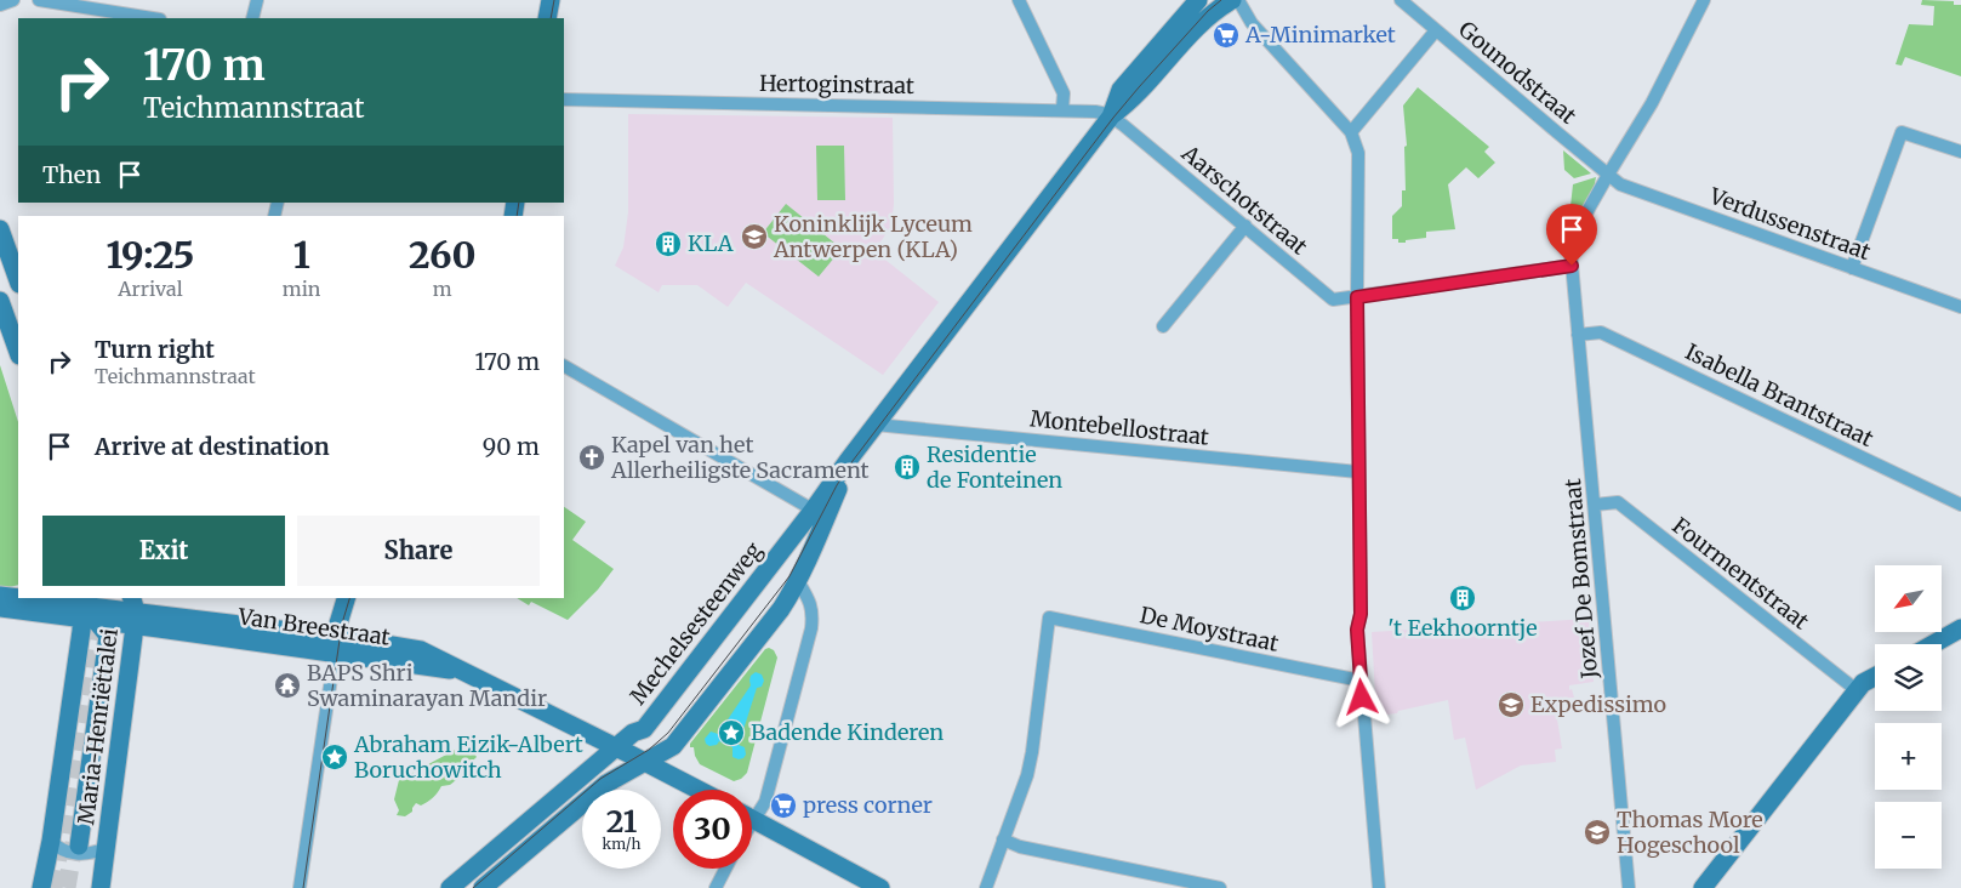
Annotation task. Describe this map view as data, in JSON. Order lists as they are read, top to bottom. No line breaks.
{"streets":{"main road":["Mechelsesteenweg","Van Breestraat","Maria-Henriëttalei"],"street":["Gounodstraat","Hertoginstraat","Aarschotstraat","Verdussenstraat","Isabella Brantstraat","Montebellostraat","Fourmentstraat","Jozef De Bomstraat","De Moystraat"]},"crossings":[["Gounodstraat","Verdussenstraat"],["Gounodstraat","Jozef De Bomstraat"],["Hertoginstraat","Aarschotstraat"],["Hertoginstraat","Mechelsesteenweg"],["Aarschotstraat","Jozef De Bomstraat"],["Aarschotstraat","Mechelsesteenweg"],["Verdussenstraat","Jozef De Bomstraat"],["Isabella Brantstraat","Jozef De Bomstraat"],["Montebellostraat","Mechelsesteenweg"],["Fourmentstraat","Jozef De Bomstraat"],["Mechelsesteenweg","Van Breestraat"],["Van Breestraat","Maria-Henriëttalei"]],"places":{"supermarket":["A-Minimarket","press corner"],"school or university":["Koninklijk Lyceum Antwerpen (KLA)","Expedissimo","Thomas More Hogeschool"],"building":["KLA","Residentie de Fonteinen","'t Eekhoorntje"],"church":["Kapel van het Allerheiligste Sacrament"],"temple":["BAPS Shri Swaminarayan Mandir"],"place":["Badende Kinderen","Abraham Eizik-Albert Boruchowitch"]},"north":"bottom left","page":{"turn":["170 m","Teichmannstraat"],"then":"Then","eta":["19:25","Arrival","1","min","260","m"],"list":[{"name":"Turn right","note":"Teichmannstraat","value":"170 m"},{"name":"Arrive at destination","value":"90 m"}],"buttons":["Exit","Share"],"map_buttons":["+","−"],"speed":"21 km/h","limit":"30"}}
